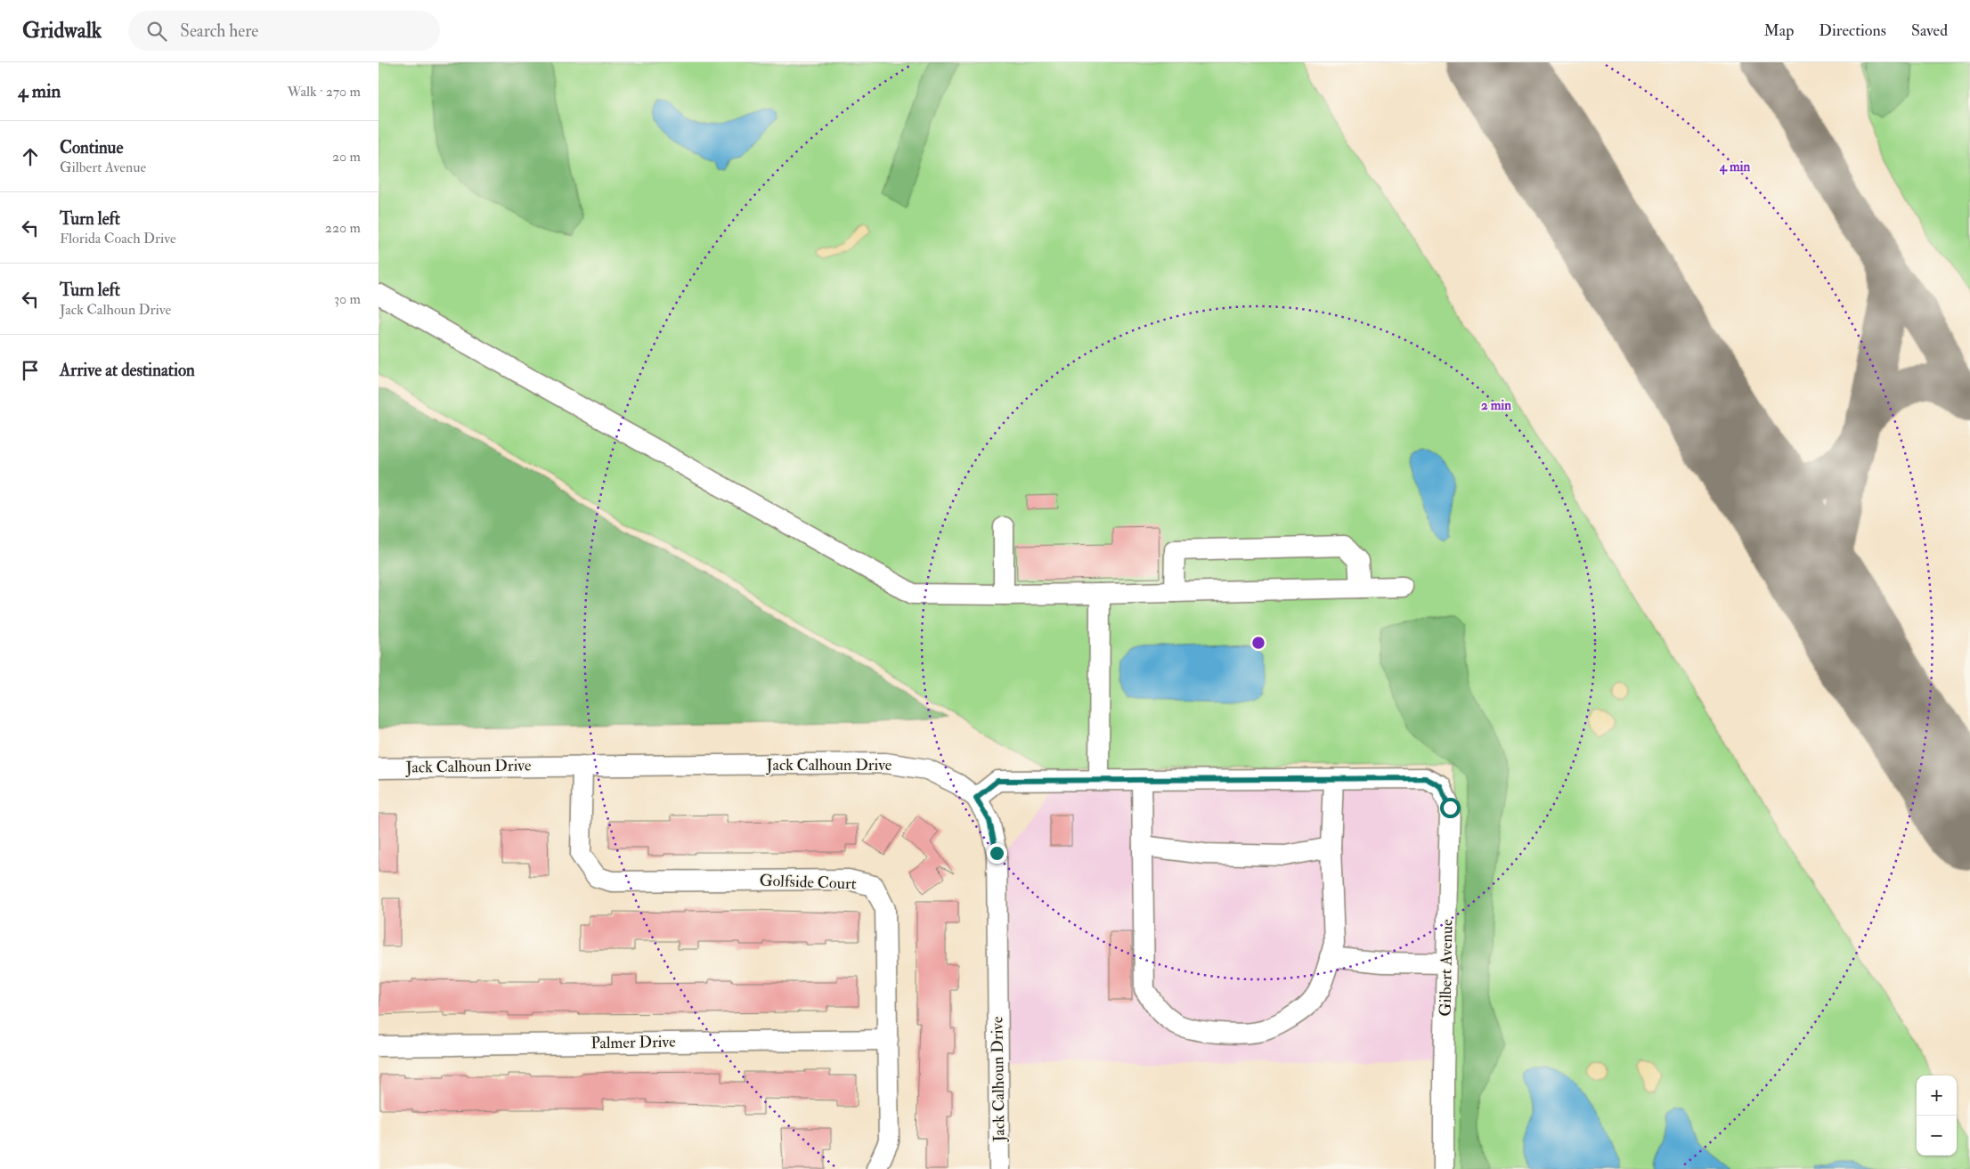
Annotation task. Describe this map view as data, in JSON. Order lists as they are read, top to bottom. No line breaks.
{"streets":{"street":["Jack Calhoun Drive","Golfside Court","Gilbert Avenue","Palmer Drive"]},"crossings":[["Jack Calhoun Drive","Golfside Court"],["Golfside Court","Palmer Drive"]],"page":{"header":"Gridwalk","search":"Search here","nav":["Map","Directions","Saved"],"heading":["4 min","Walk · 270 m"],"list":[["Continue","Gilbert Avenue","20 m"],["Turn left","Florida Coach Drive","220 m"],["Turn left","Jack Calhoun Drive","30 m"],"Arrive at destination"],"map_buttons":["+","−"]},"rings":["4 min","2 min"]}
